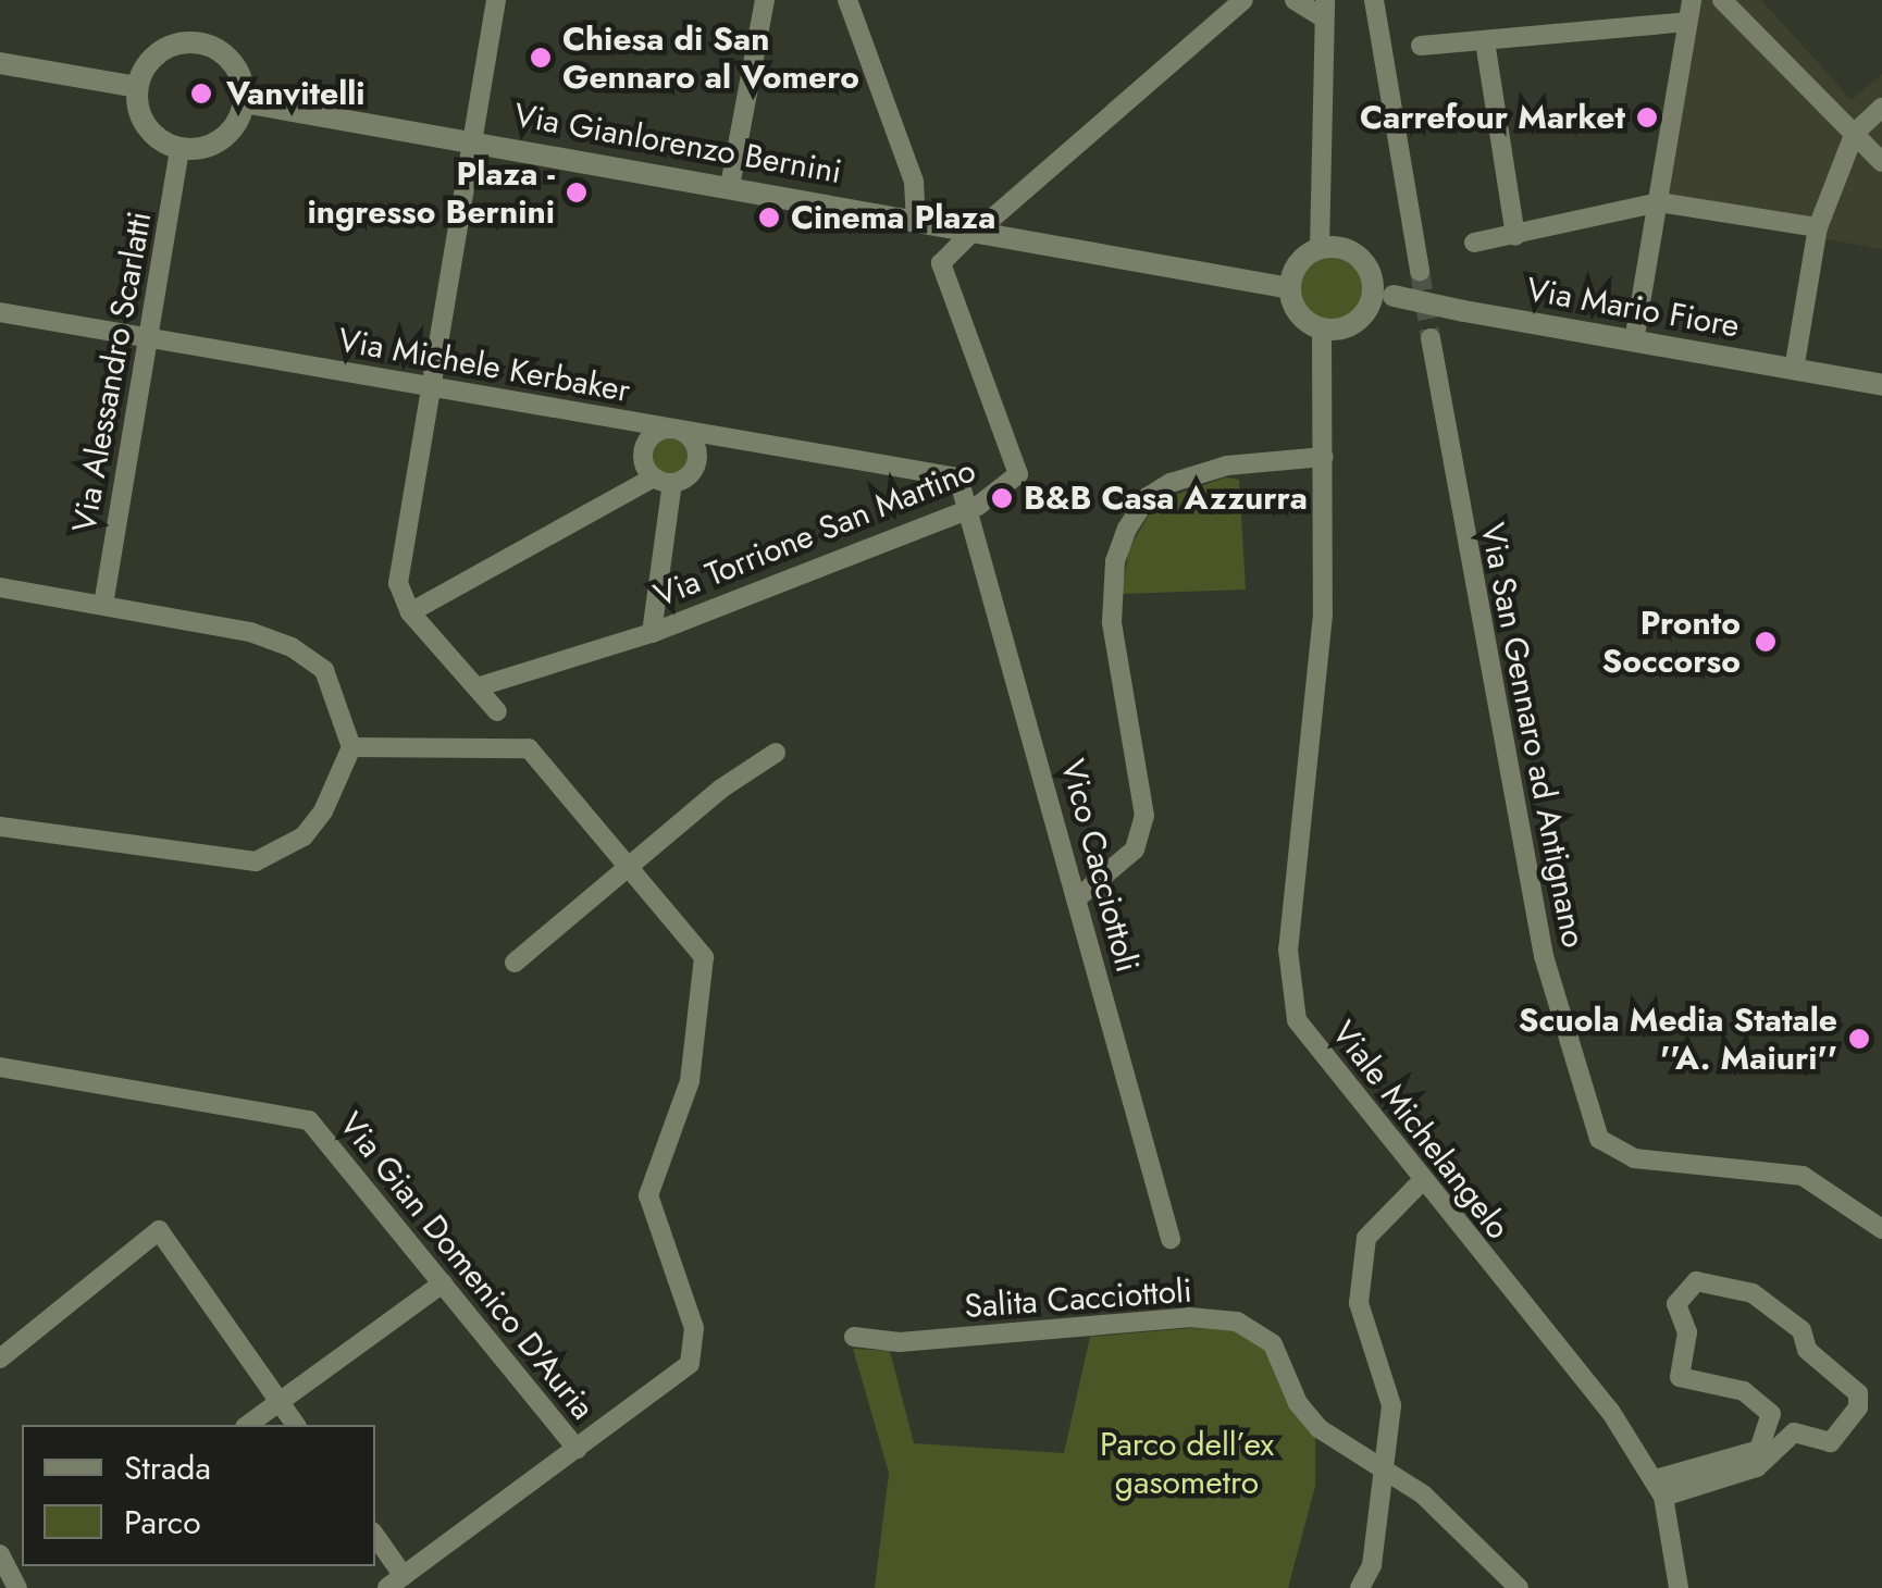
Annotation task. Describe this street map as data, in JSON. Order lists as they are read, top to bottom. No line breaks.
{"streets":{"street":["Via Gianlorenzo Bernini","Via Mario Fiore","Via Michele Kerbaker","Via Alessandro Scarlatti","Via Torrione San Martino","Via San Gennaro ad Antignano","Vico Cacciottoli","Viale Michelangelo","Via Gian Domenico D'Auria","Salita Cacciottoli"]},"crossings":[["Via Gianlorenzo Bernini","Via Mario Fiore"],["Via Gianlorenzo Bernini","Via Alessandro Scarlatti"],["Via Gianlorenzo Bernini","Via Torrione San Martino"],["Via Gianlorenzo Bernini","Viale Michelangelo"],["Via Mario Fiore","Viale Michelangelo"],["Via Michele Kerbaker","Via Alessandro Scarlatti"],["Via Michele Kerbaker","Vico Cacciottoli"],["Via Torrione San Martino","Vico Cacciottoli"]],"parks":["Parco dell’ex gasometro"],"places":["Chiesa di San Gennaro al Vomero","Vanvitelli","Carrefour Market","Plaza - ingresso Bernini","Cinema Plaza","B&B Casa Azzurra","Pronto Soccorso","Scuola Media Statale ''A. Maiuri''"],"legend":["Strada","Parco"]}
